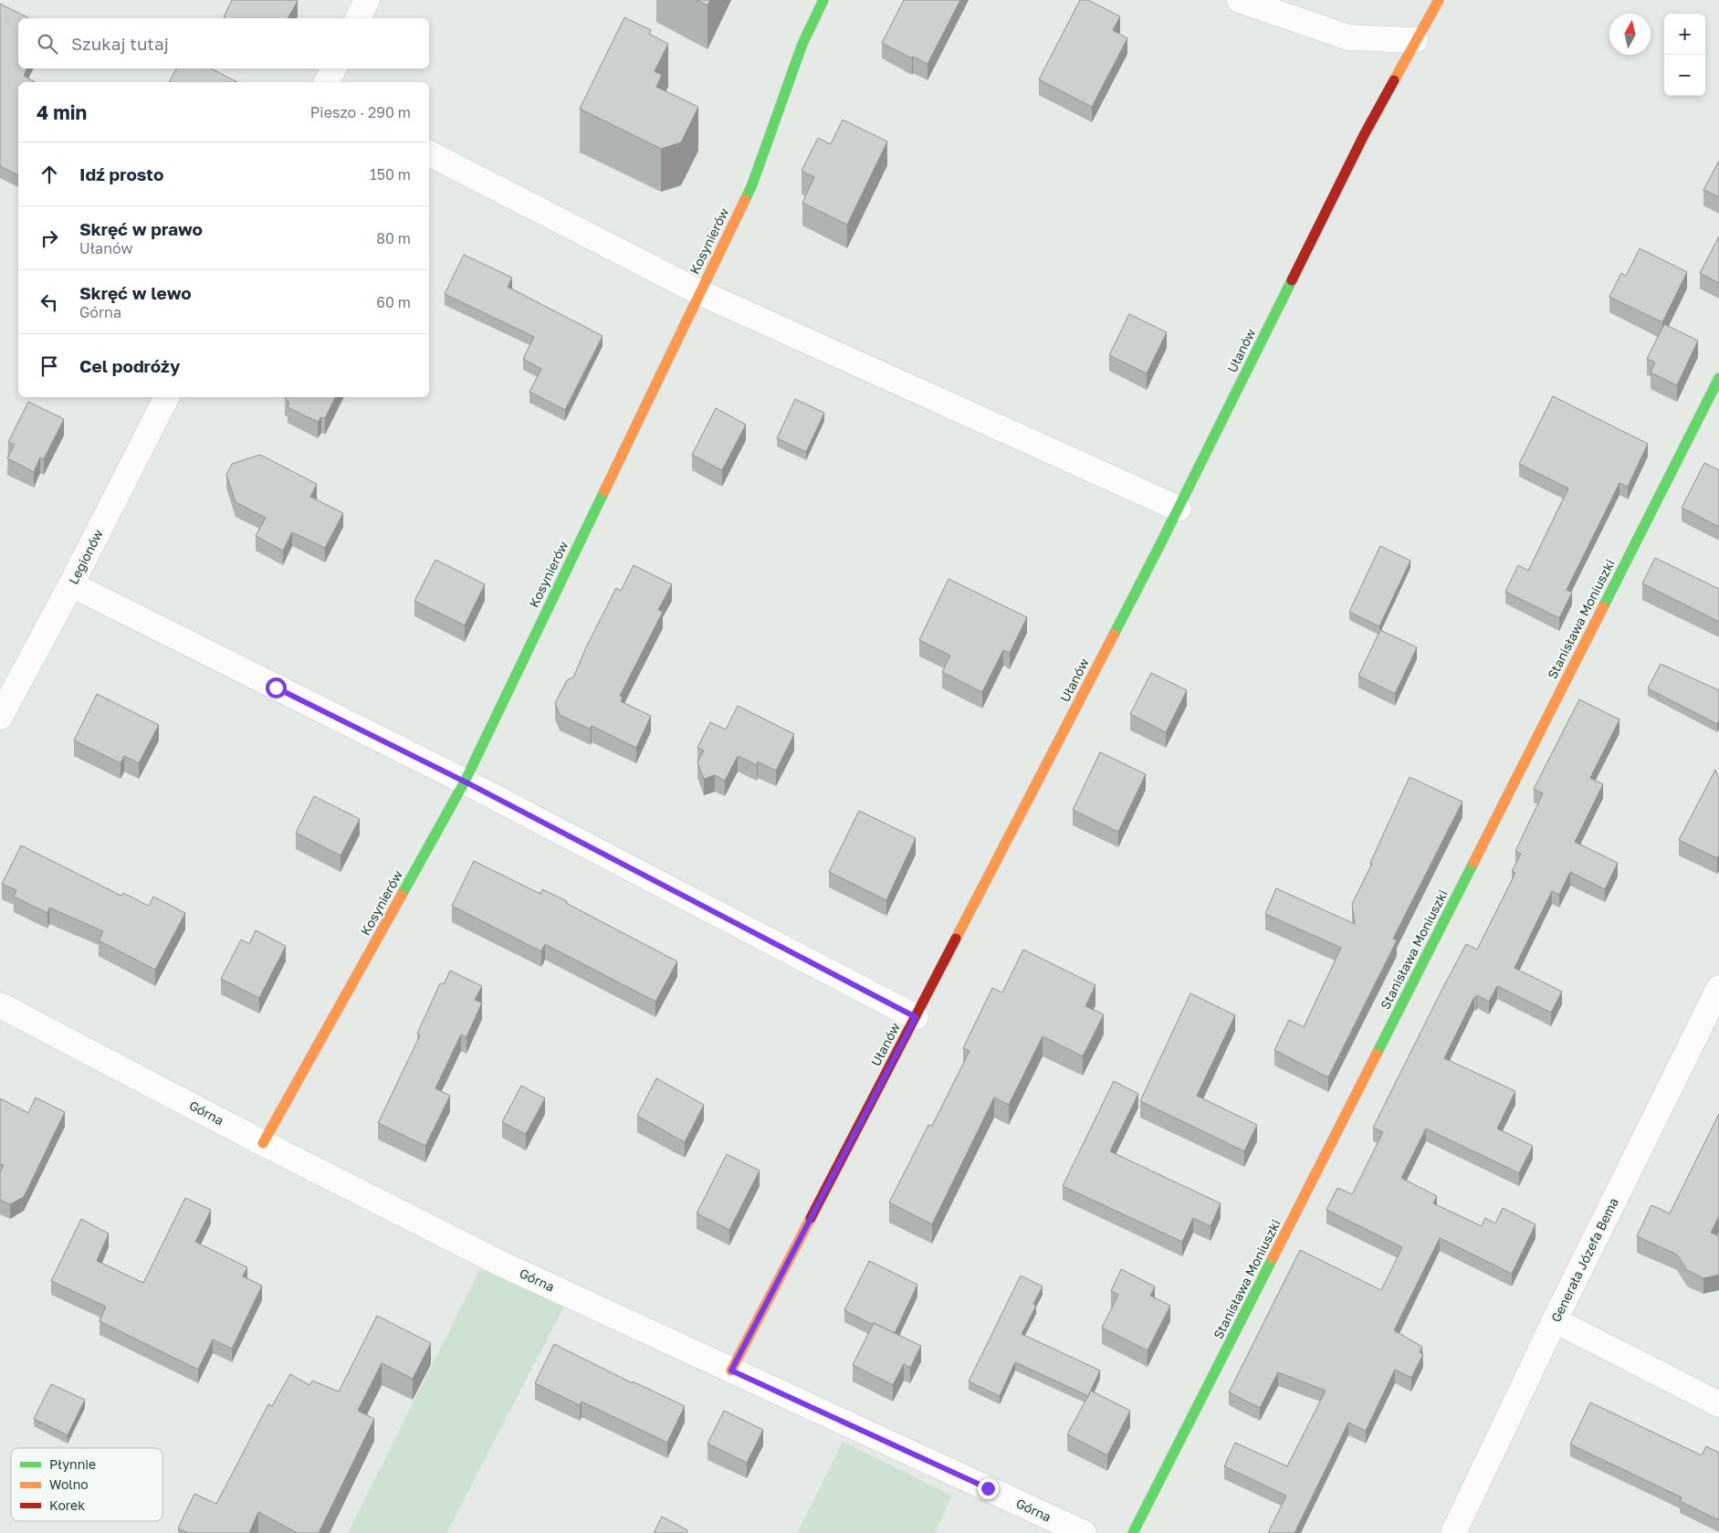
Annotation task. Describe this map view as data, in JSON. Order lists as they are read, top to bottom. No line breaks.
{"streets":{"street":["Kosynierów","Ułanów","Legionów","Stanisława Moniuszki","Górna","Generała Józefa Bema"]},"crossings":[["Kosynierów","Górna"],["Ułanów","Górna"]],"legend":["Płynnie","Wolno","Korek"],"north":"top","page":{"map_buttons":["+","−"],"search":"Szukaj tutaj","heading":["4 min","Pieszo · 290 m"],"list":[["Idź prosto","150 m"],["Skręć w prawo","Ułanów","80 m"],["Skręć w lewo","Górna","60 m"],"Cel podróży"]}}
